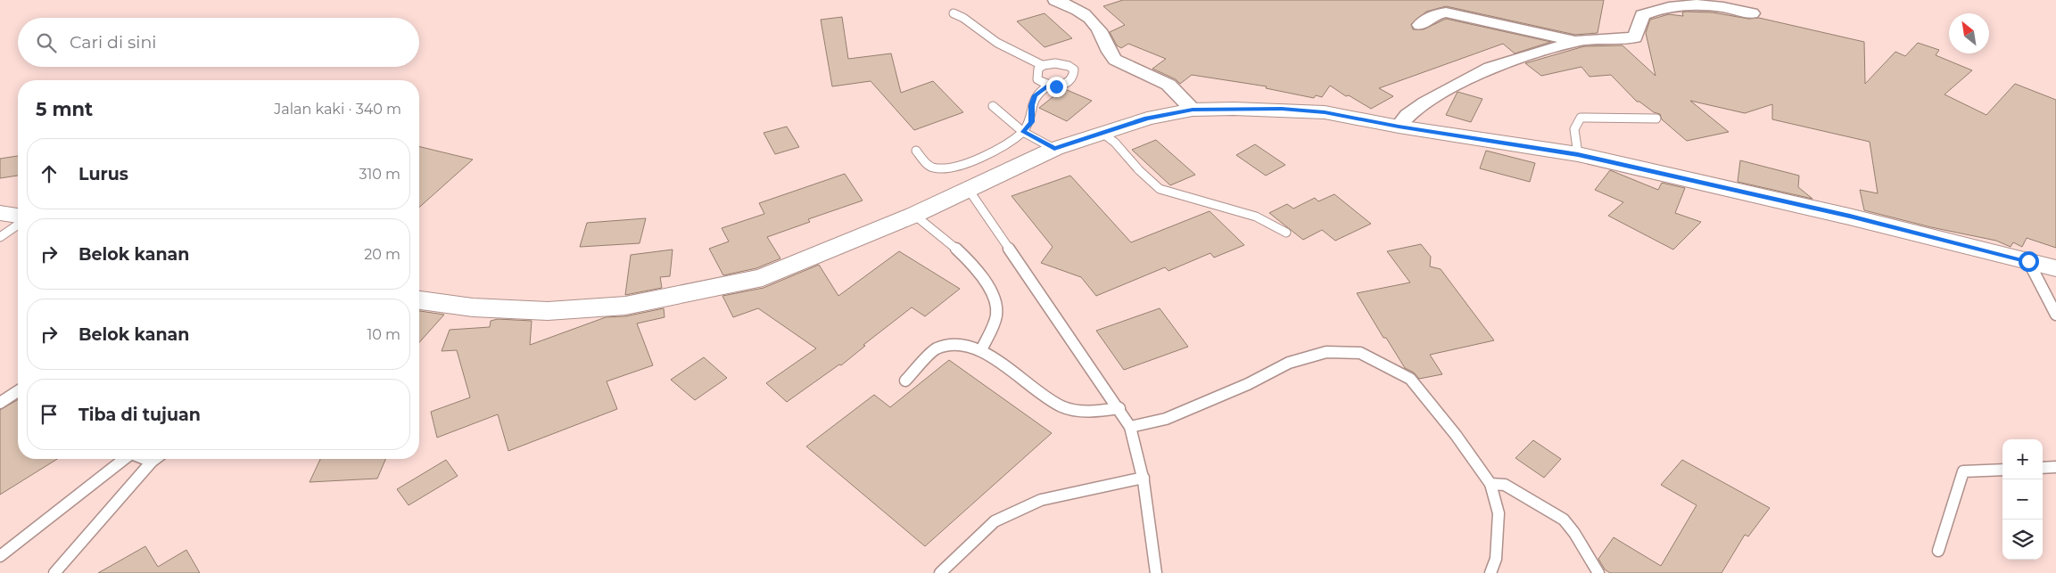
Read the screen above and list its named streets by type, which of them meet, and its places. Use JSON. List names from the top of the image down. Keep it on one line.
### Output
{"north":"top left","page":{"search":"Cari di sini","heading":["5 mnt","Jalan kaki · 340 m"],"list":[["Lurus","310 m"],["Belok kanan","20 m"],["Belok kanan","10 m"],"Tiba di tujuan"],"map_buttons":["+","−"]}}
